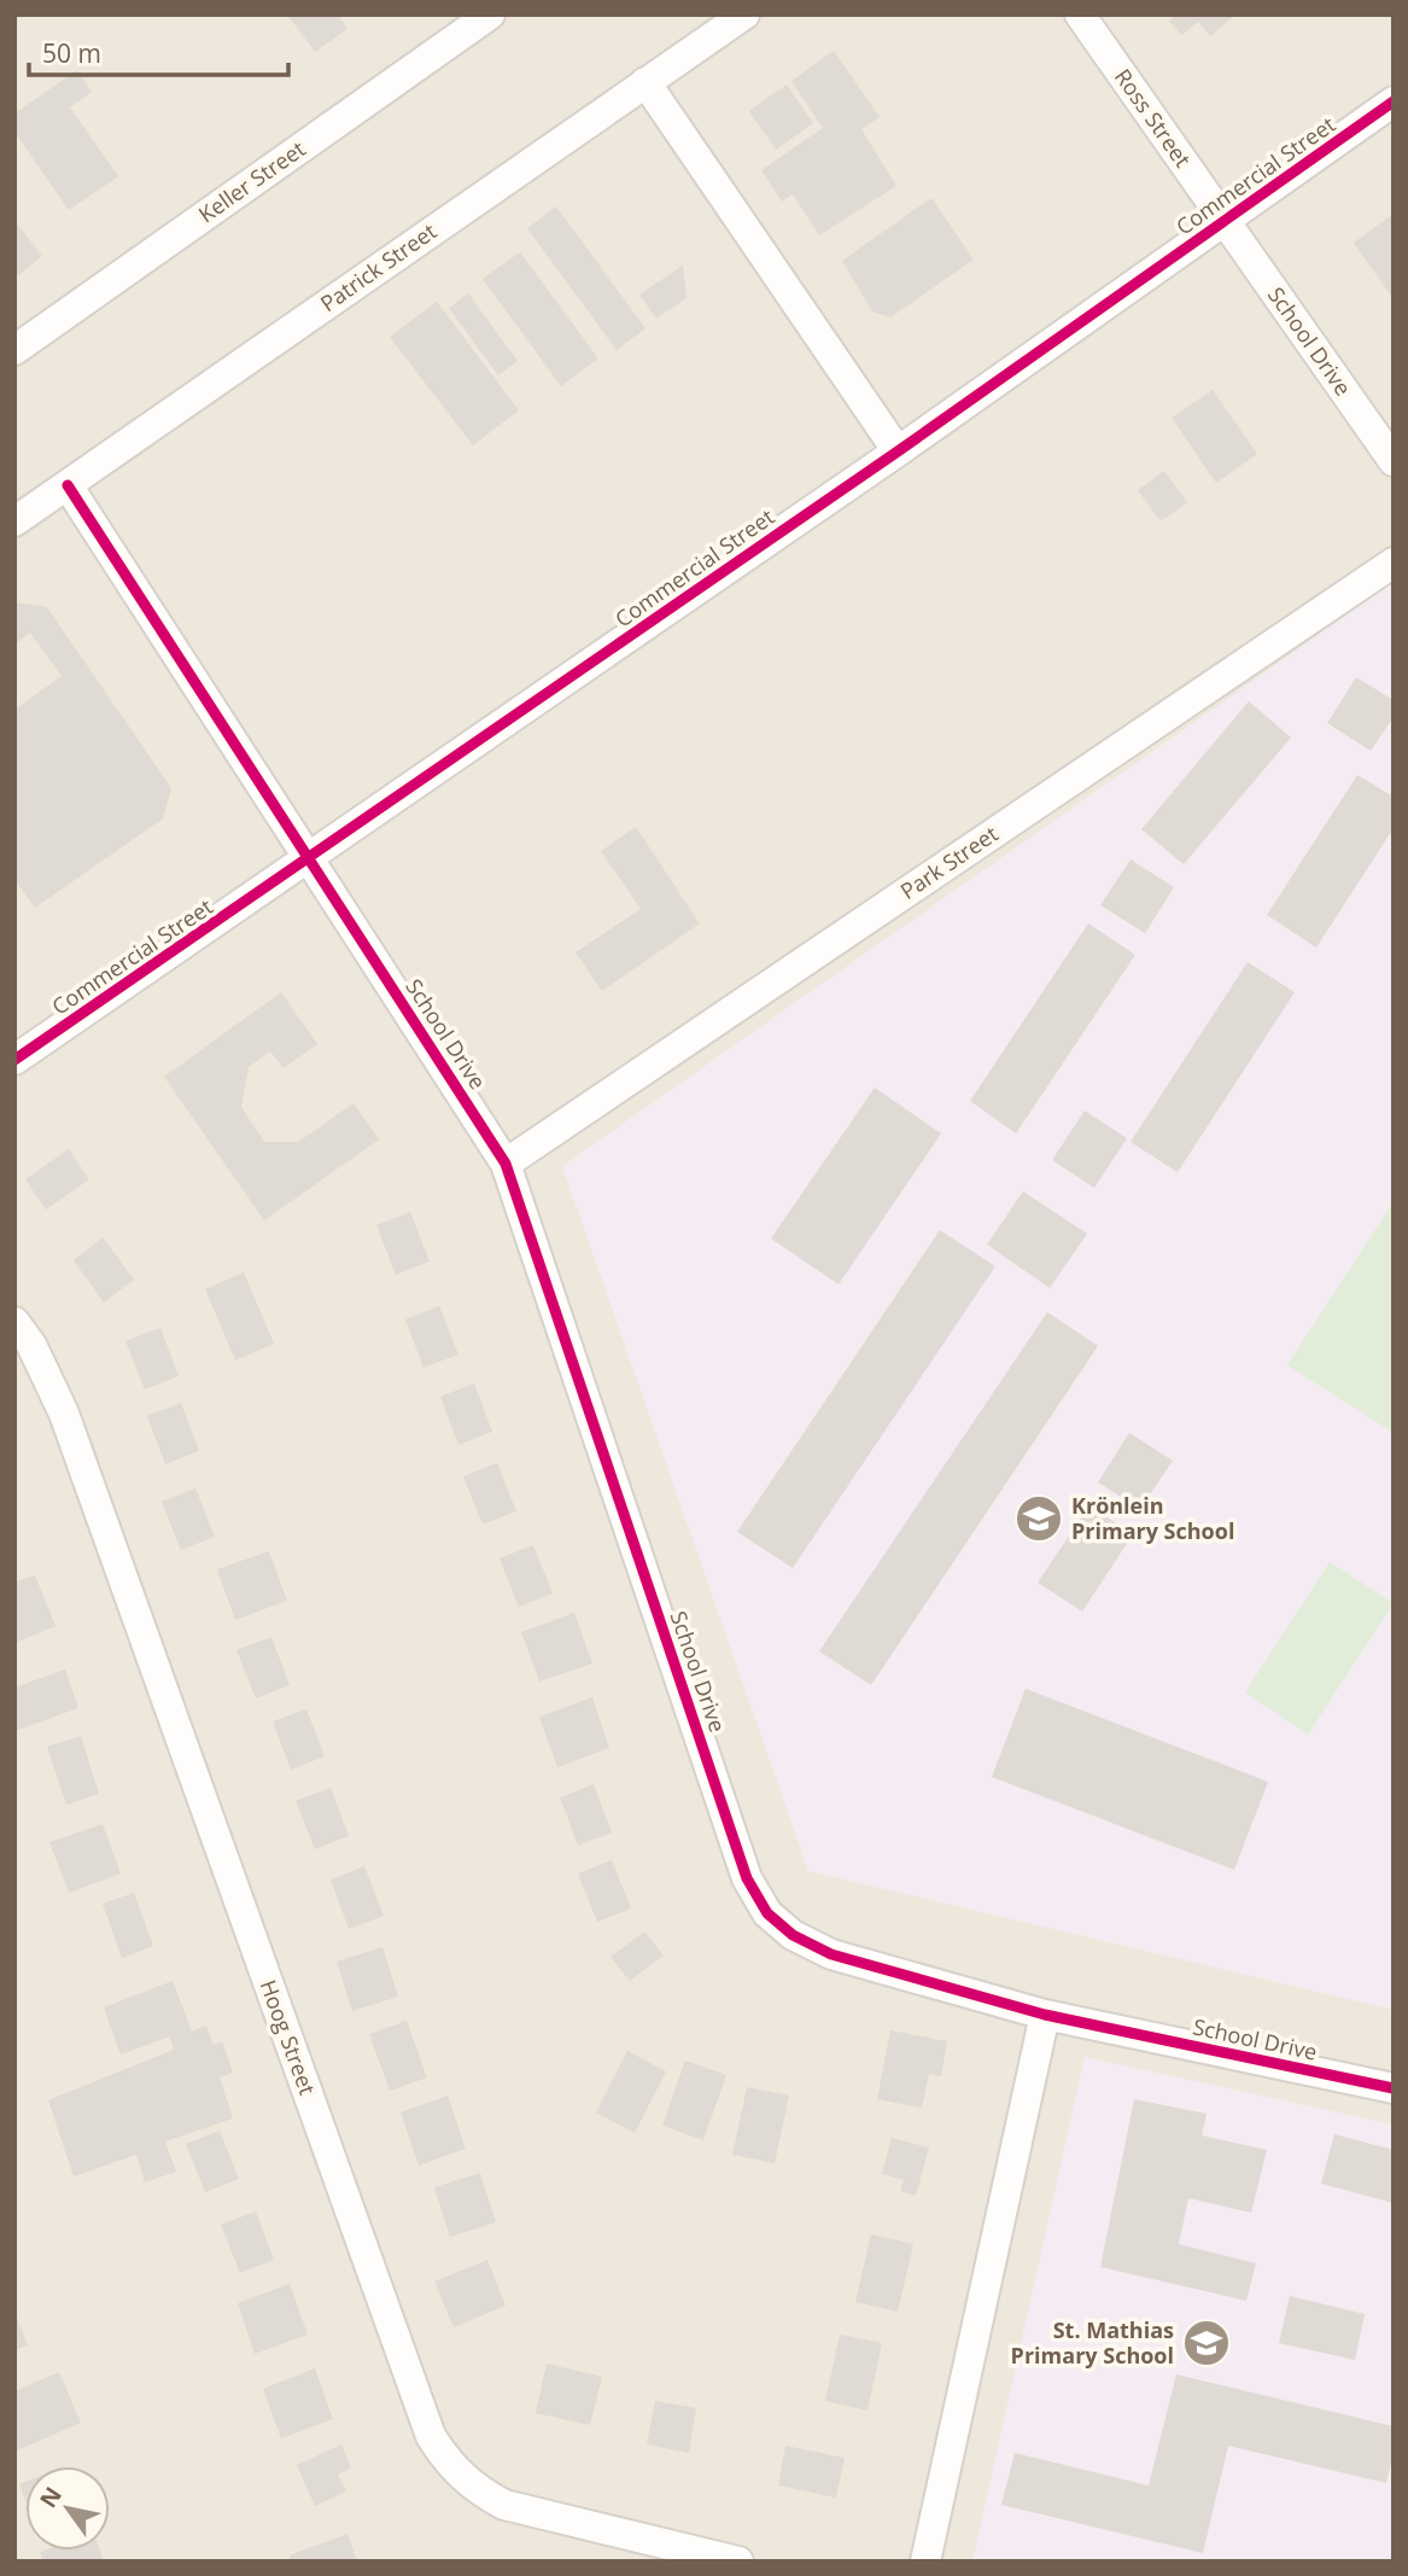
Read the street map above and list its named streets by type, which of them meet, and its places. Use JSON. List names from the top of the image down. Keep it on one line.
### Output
{"streets":{"street":["Ross Street","Commercial Street","Keller Street","Patrick Street","School Drive","Park Street","Hoog Street"]},"crossings":[["Ross Street","Commercial Street"],["Ross Street","School Drive"],["Commercial Street","School Drive"],["Patrick Street","School Drive"],["School Drive","Park Street"]],"places":{"school or university":["Krönlein Primary School","St. Mathias Primary School"]},"scale_bar":"50 m","north":"top left"}
